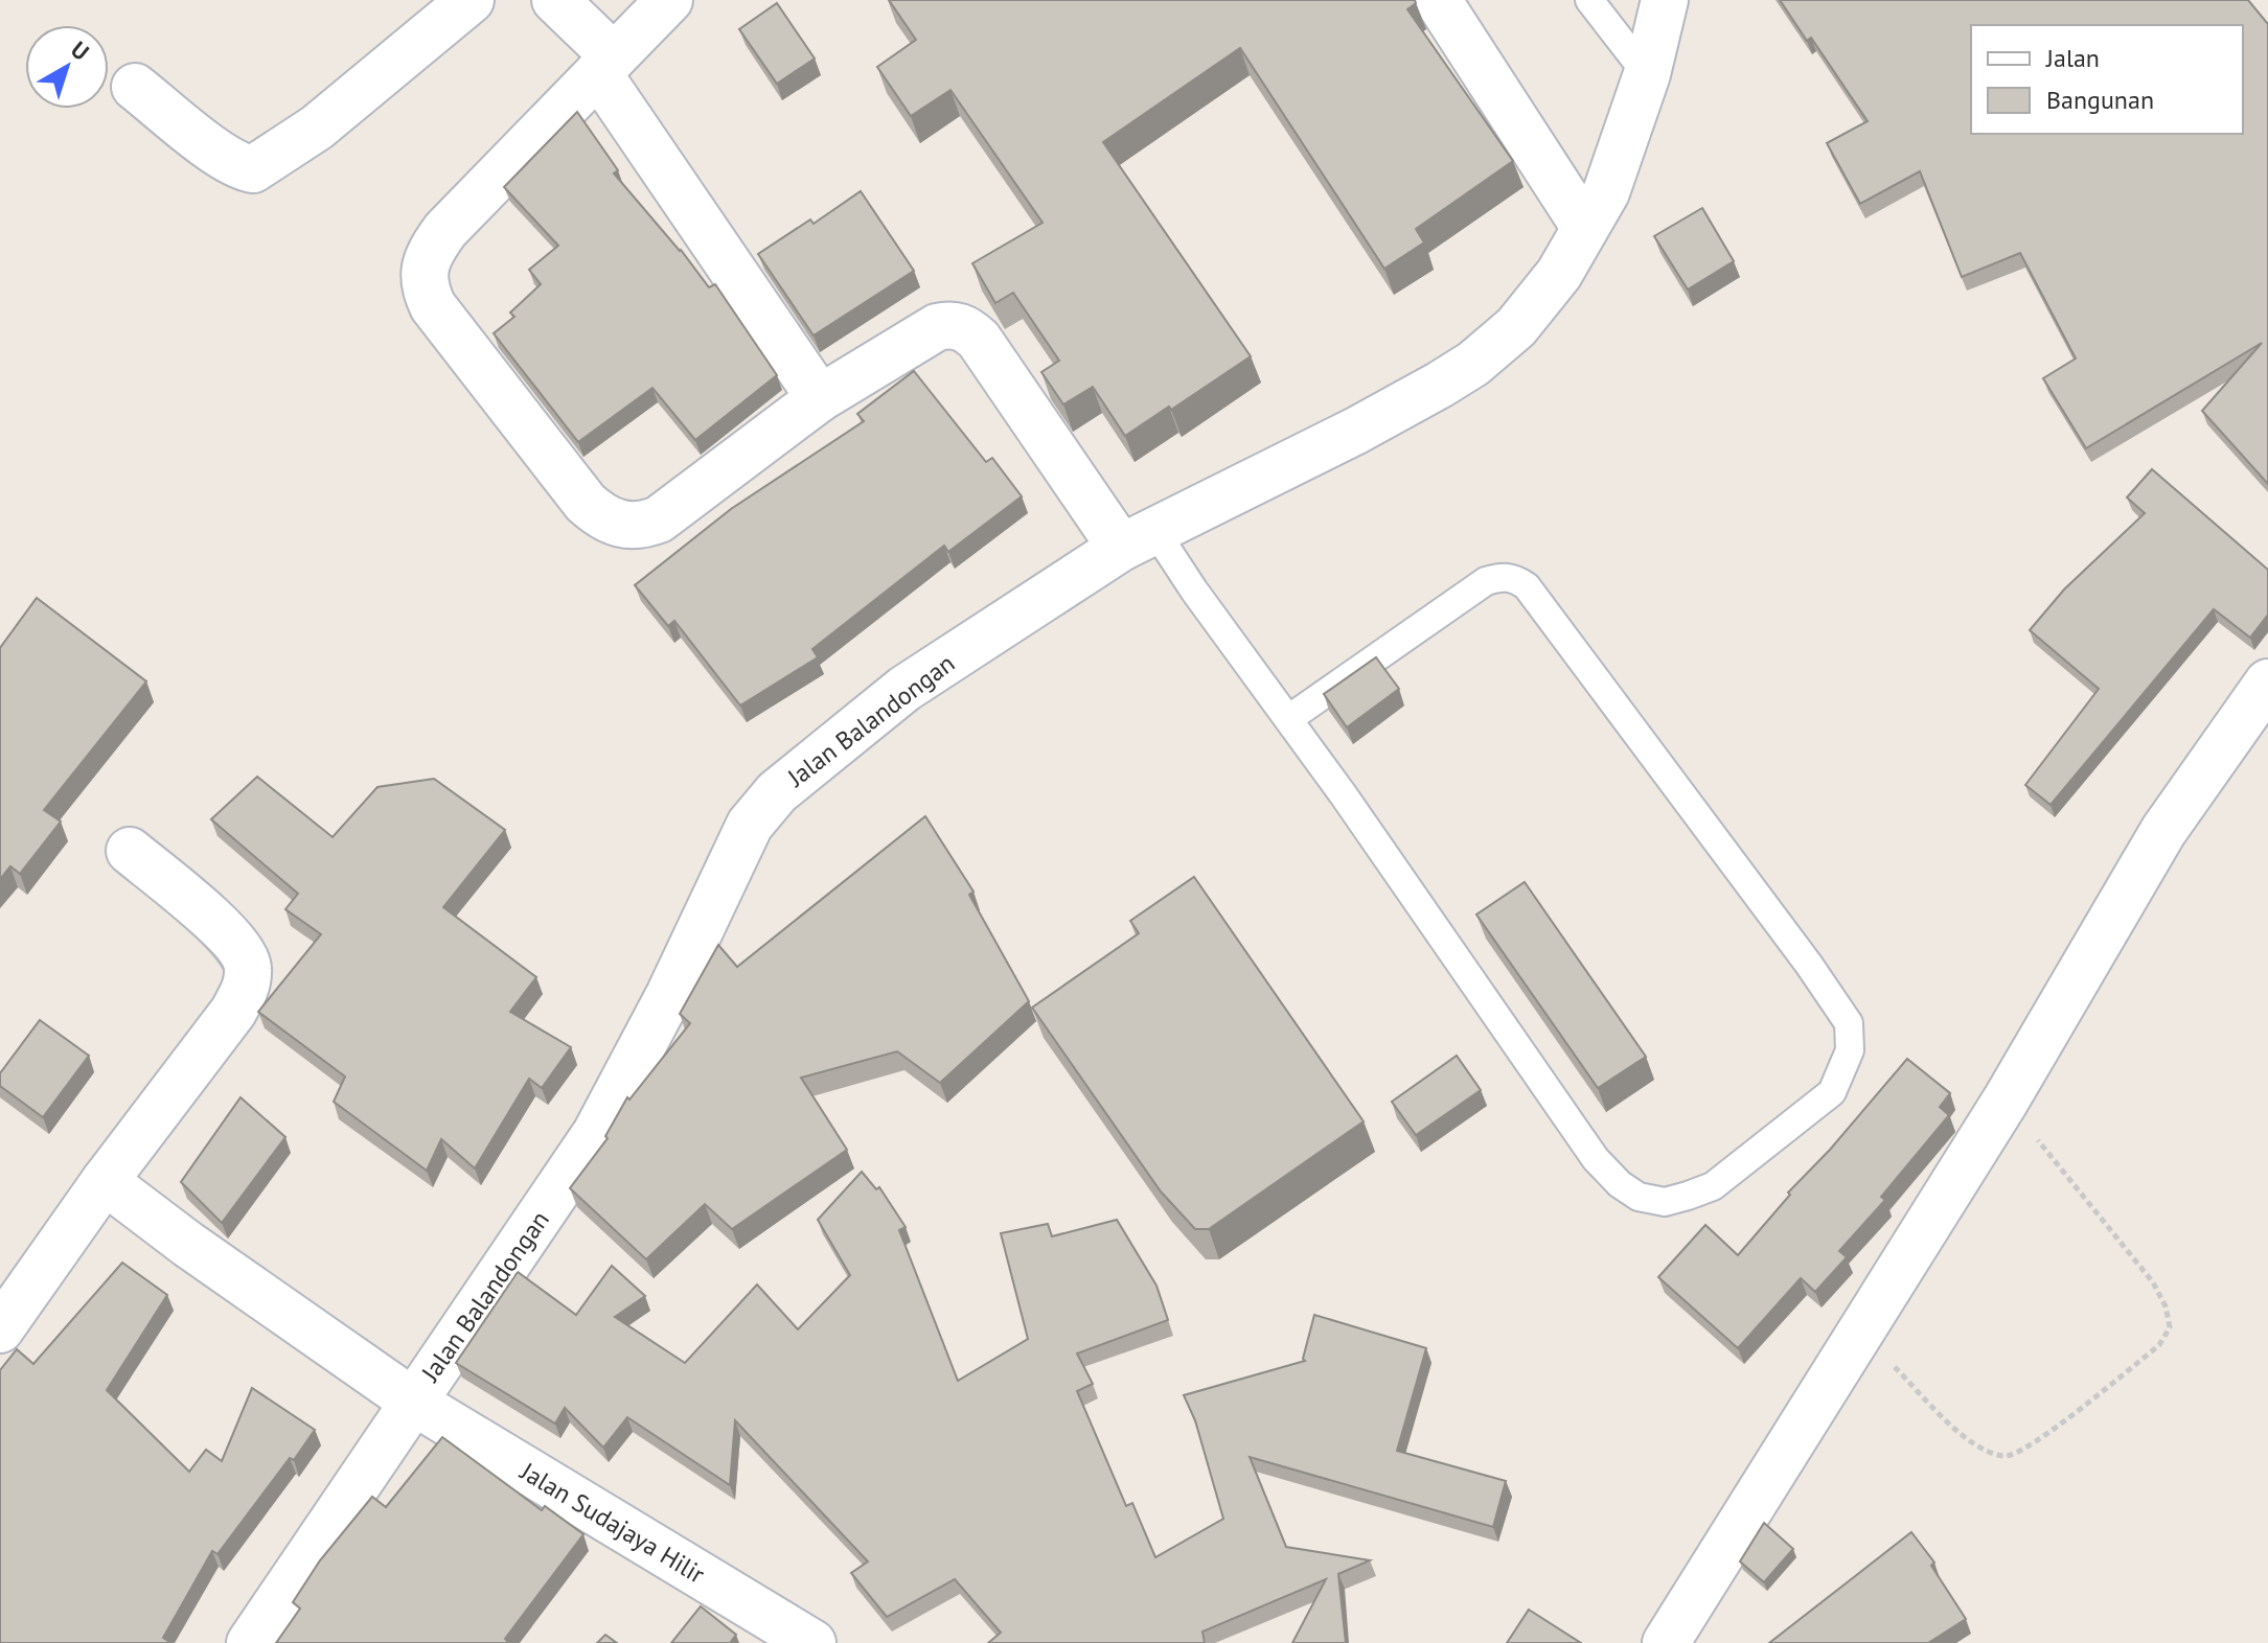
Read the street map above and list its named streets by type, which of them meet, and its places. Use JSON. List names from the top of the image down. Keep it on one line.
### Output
{"streets":{"street":["Jalan Balandongan","Jalan Sudajaya Hilir"]},"crossings":[["Jalan Balandongan","Jalan Sudajaya Hilir"]],"legend":["Jalan","Bangunan"],"north":"top right"}
